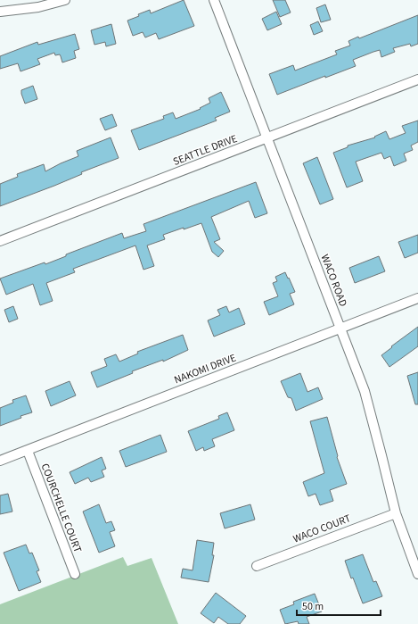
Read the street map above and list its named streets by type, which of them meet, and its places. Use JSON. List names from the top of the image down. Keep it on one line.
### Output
{"streets":{"street":["SEATTLE DRIVE","WACO ROAD","NAKOMI DRIVE","COURCHELLE COURT","WACO COURT"]},"crossings":[["SEATTLE DRIVE","WACO ROAD"],["WACO ROAD","NAKOMI DRIVE"],["WACO ROAD","WACO COURT"],["NAKOMI DRIVE","COURCHELLE COURT"]],"scale_bar":"50 m"}
